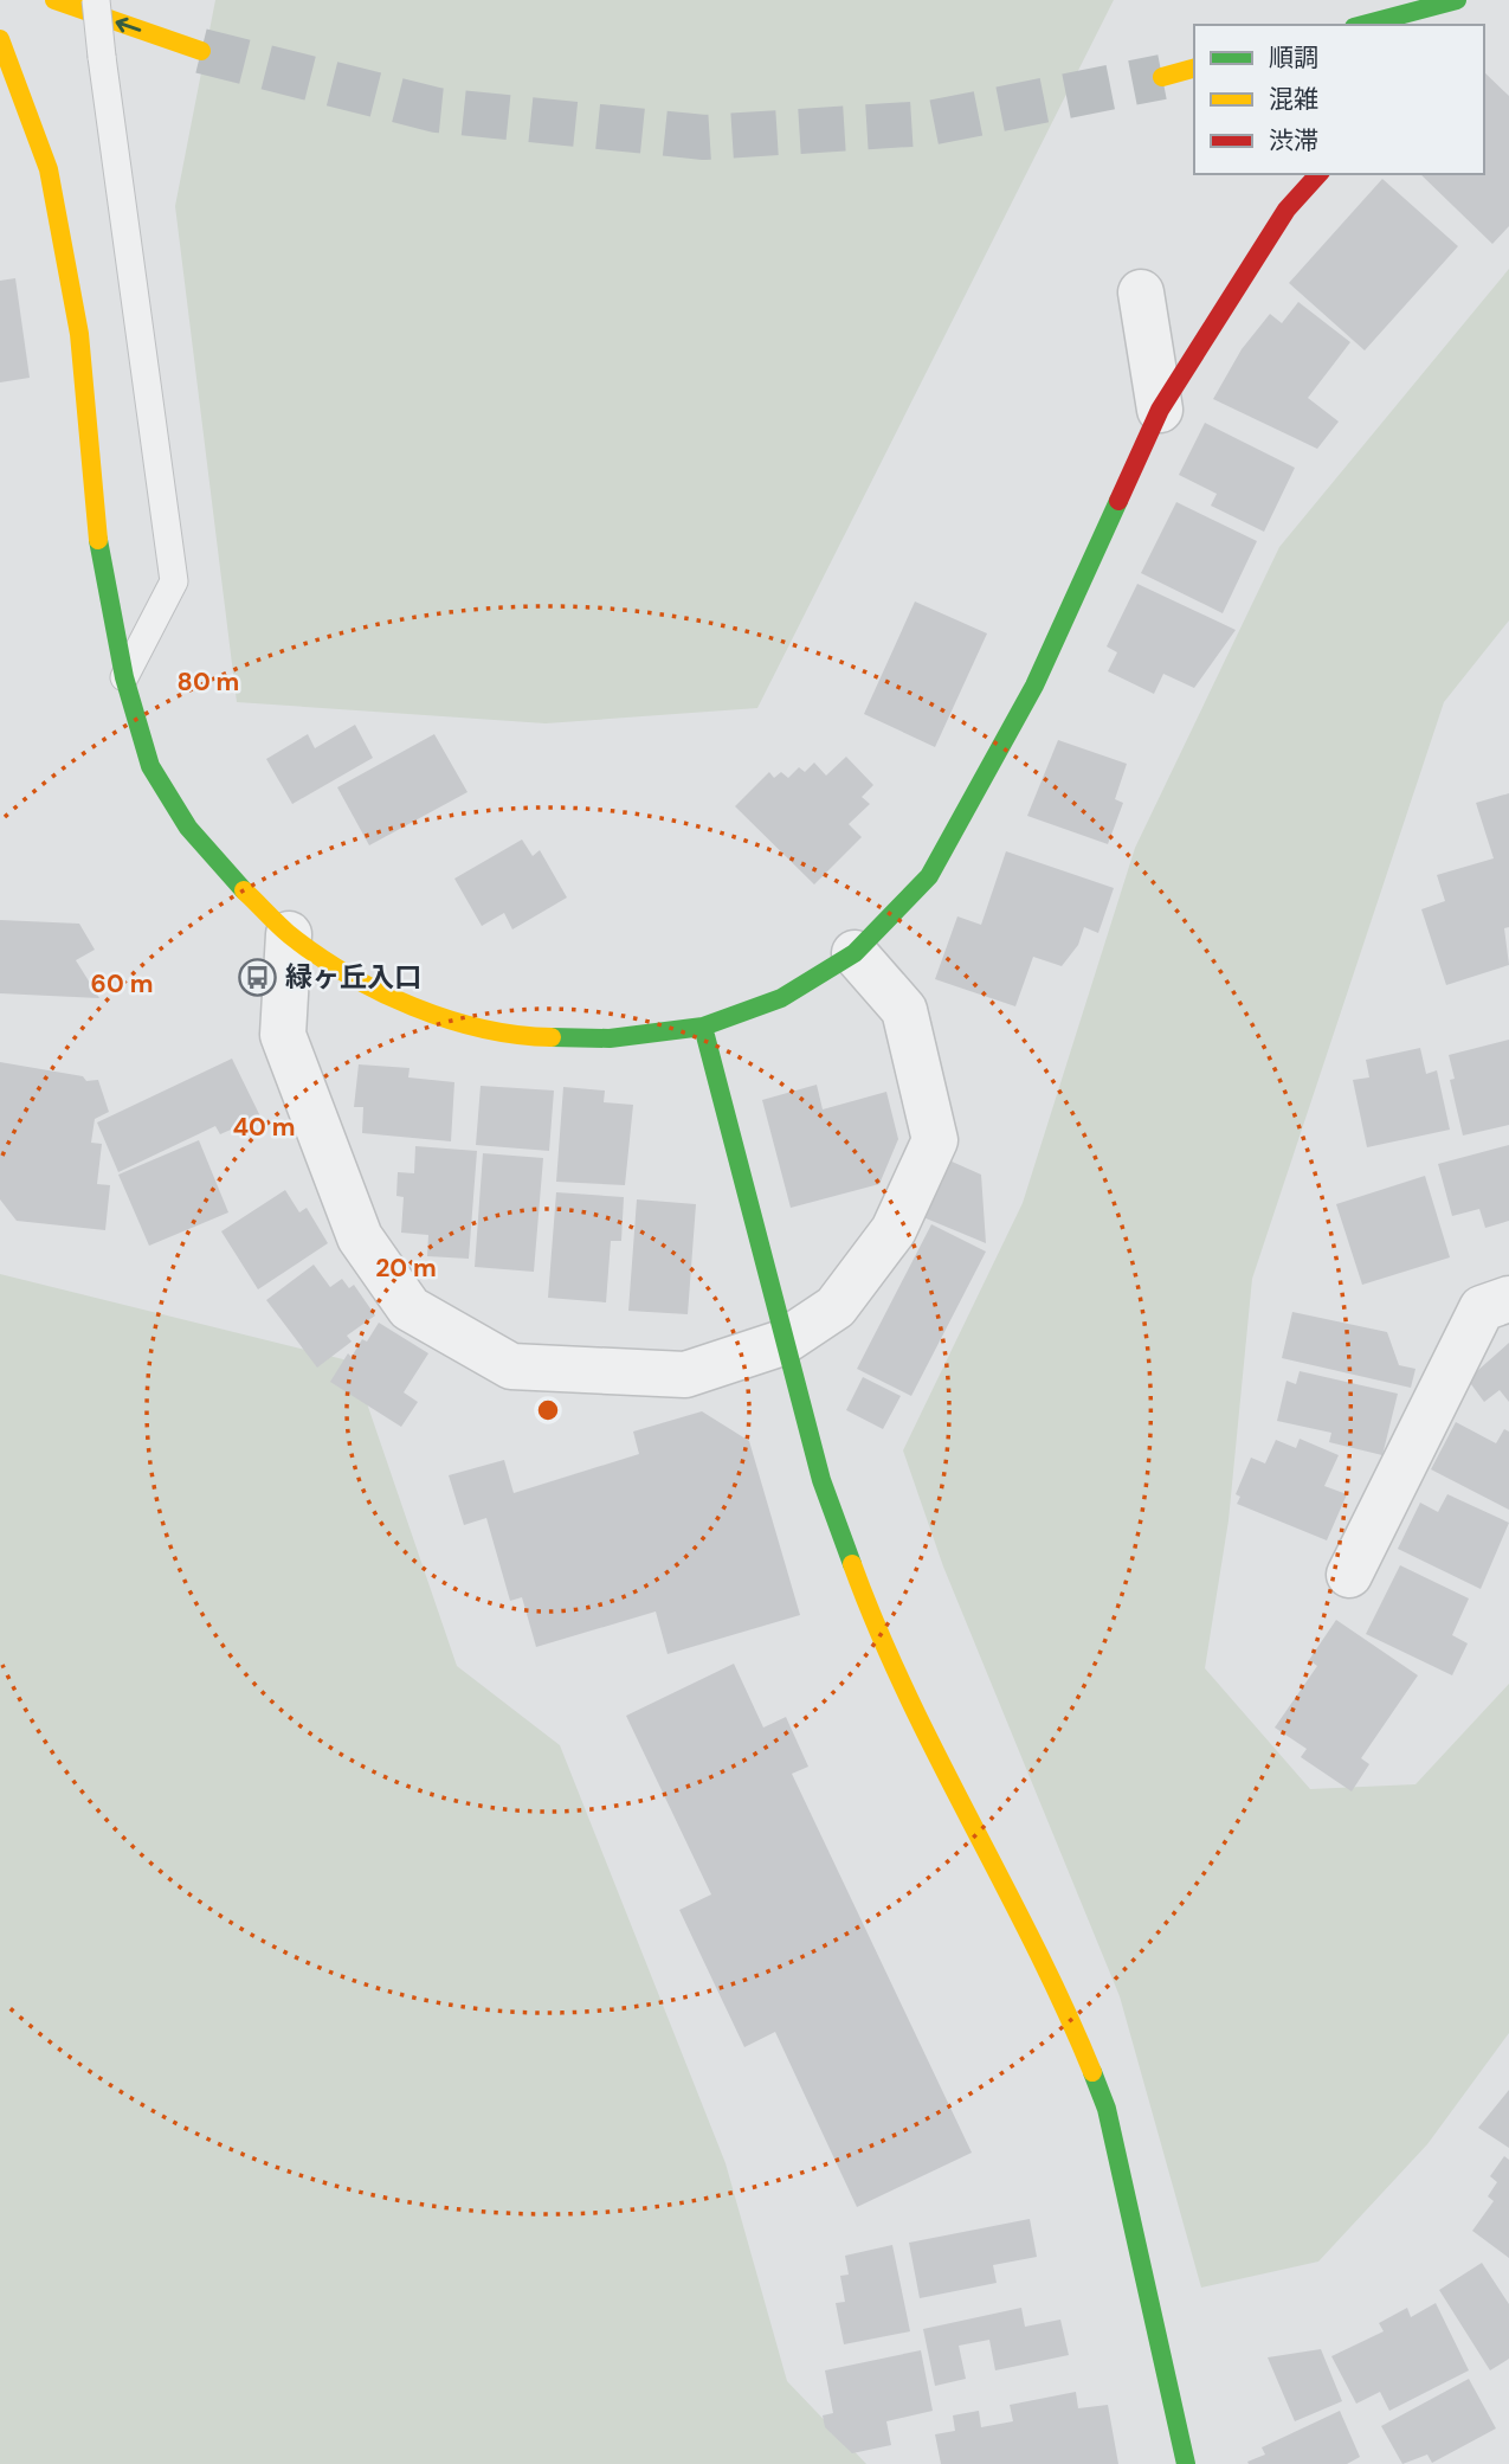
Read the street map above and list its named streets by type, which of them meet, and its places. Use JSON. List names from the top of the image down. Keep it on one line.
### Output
{"places":{"bus stop":["緑ヶ丘入口"]},"legend":["順調","混雑","渋滞"],"rings":["80 m","60 m","40 m","20 m"]}
